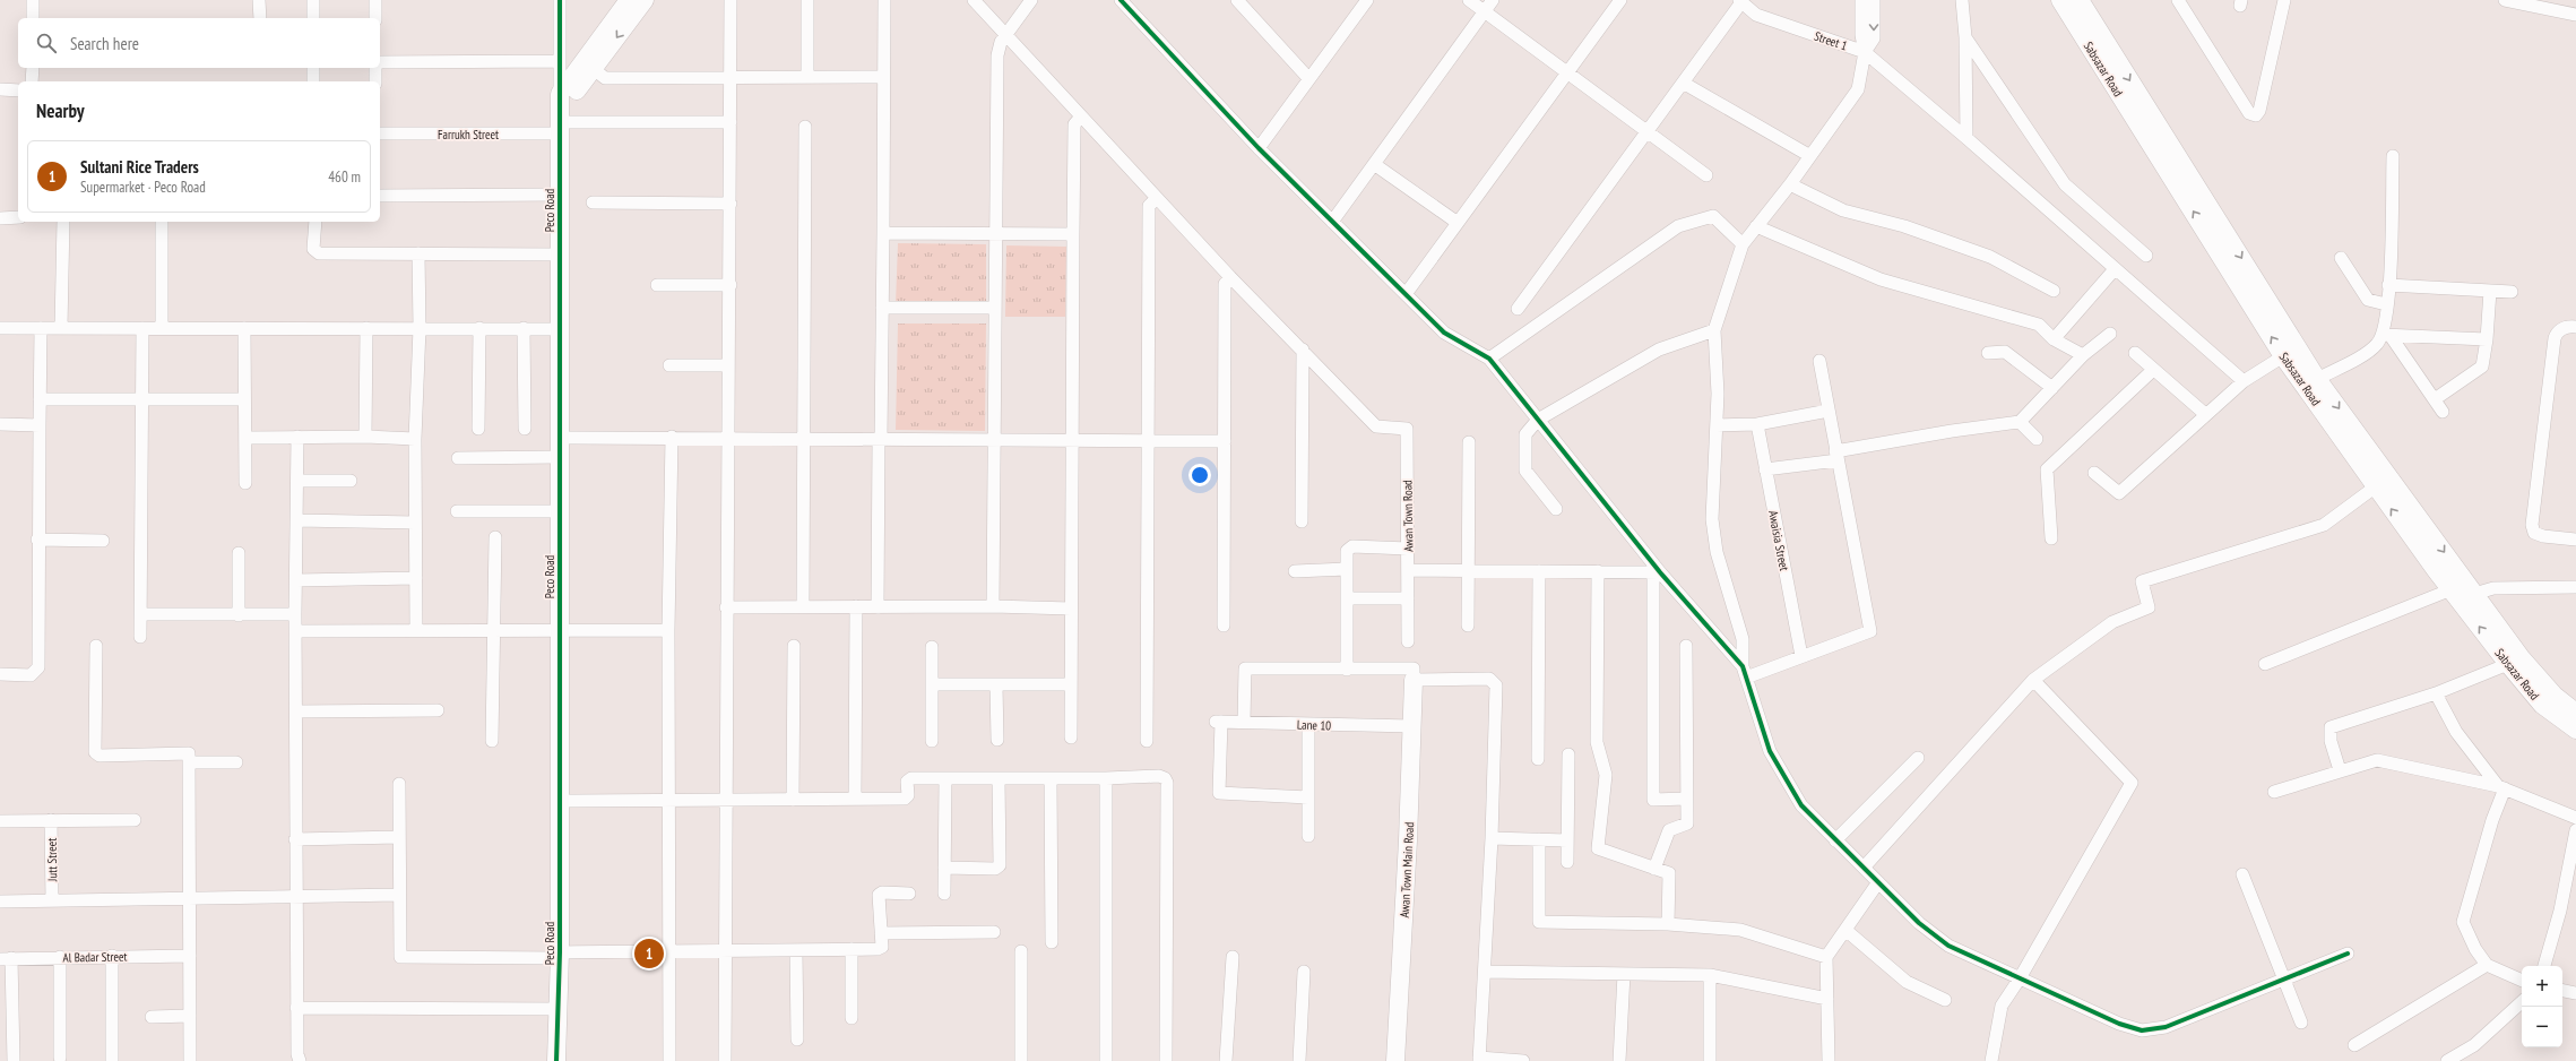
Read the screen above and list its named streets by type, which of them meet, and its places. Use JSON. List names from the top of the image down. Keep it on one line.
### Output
{"streets":{"street":["Street 1","Sabsazar Road","Farrukh Street","Peco Road","Awan Town Road","Awaisia Street","Lane 10","Jutt Street","Awan Town Main Road","Al Badar Street"]},"crossings":[["Farrukh Street","Peco Road"],["Lane 10","Awan Town Main Road"]],"page":{"search":"Search here","heading":"Nearby","list":[{"mark":"1","name":"Sultani Rice Traders","note":"Supermarket · Peco Road","value":"460 m"}],"pins":"1","map_buttons":["+","−"]}}
